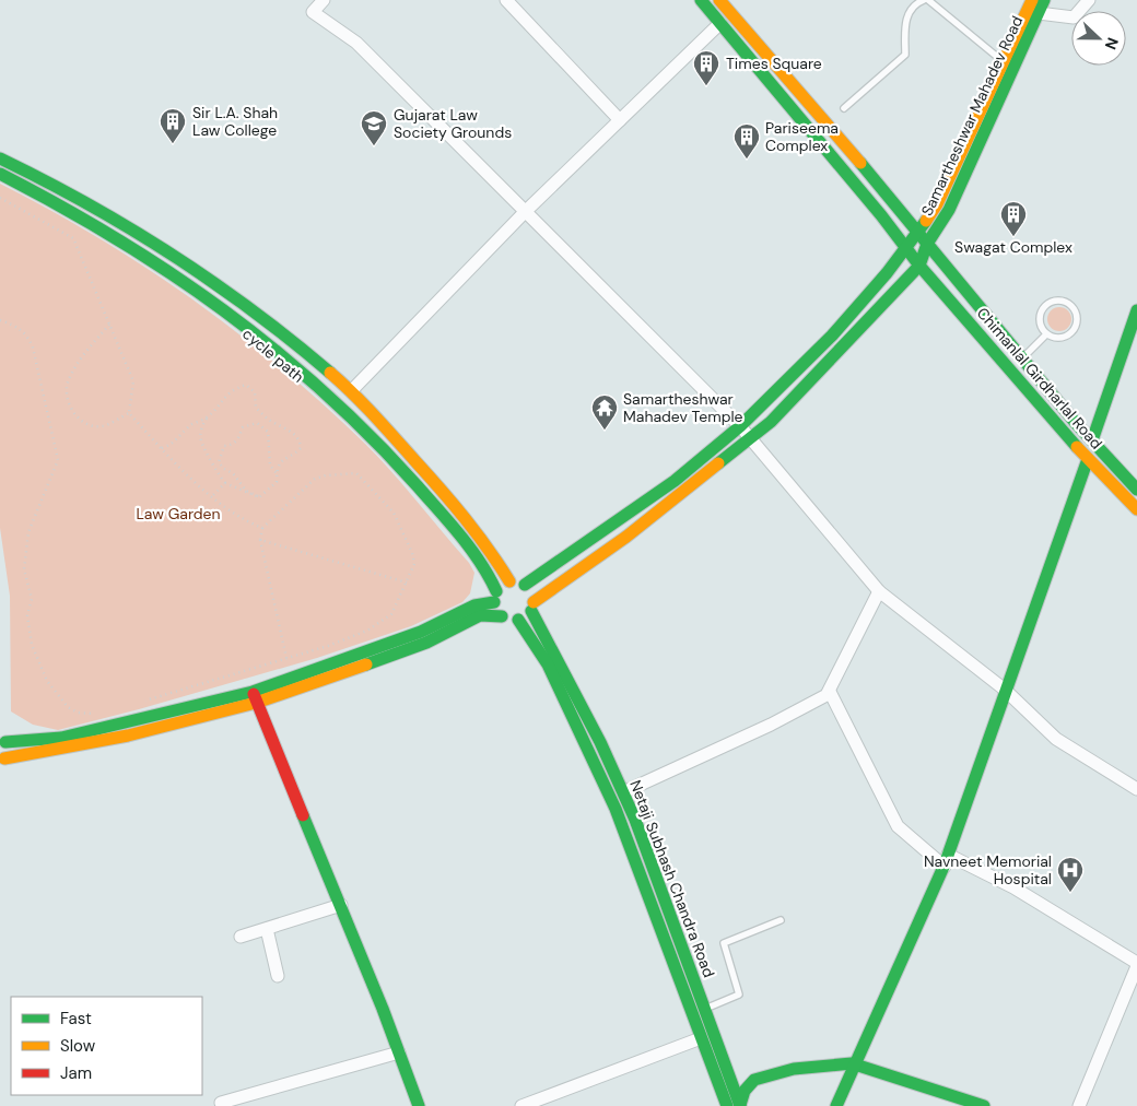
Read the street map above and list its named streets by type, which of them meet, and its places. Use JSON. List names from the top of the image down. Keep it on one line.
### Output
{"streets":{"main road":["Samartheshwar Mahadev Road","Chimanlal Girdharlal Road","Netaji Subhash Chandra Road"]},"crossings":[["Samartheshwar Mahadev Road","Chimanlal Girdharlal Road"],["Samartheshwar Mahadev Road","Netaji Subhash Chandra Road"]],"parks":["Law Garden"],"places":{"building":["Times Square","Sir L.A. Shah Law College","Pariseema Complex","Swagat Complex"],"school or university":["Gujarat Law Society Grounds"],"temple":["Samartheshwar Mahadev Temple"],"hospital":["Navneet Memorial Hospital"]},"legend":["Fast","Slow","Jam"],"north":"right"}
